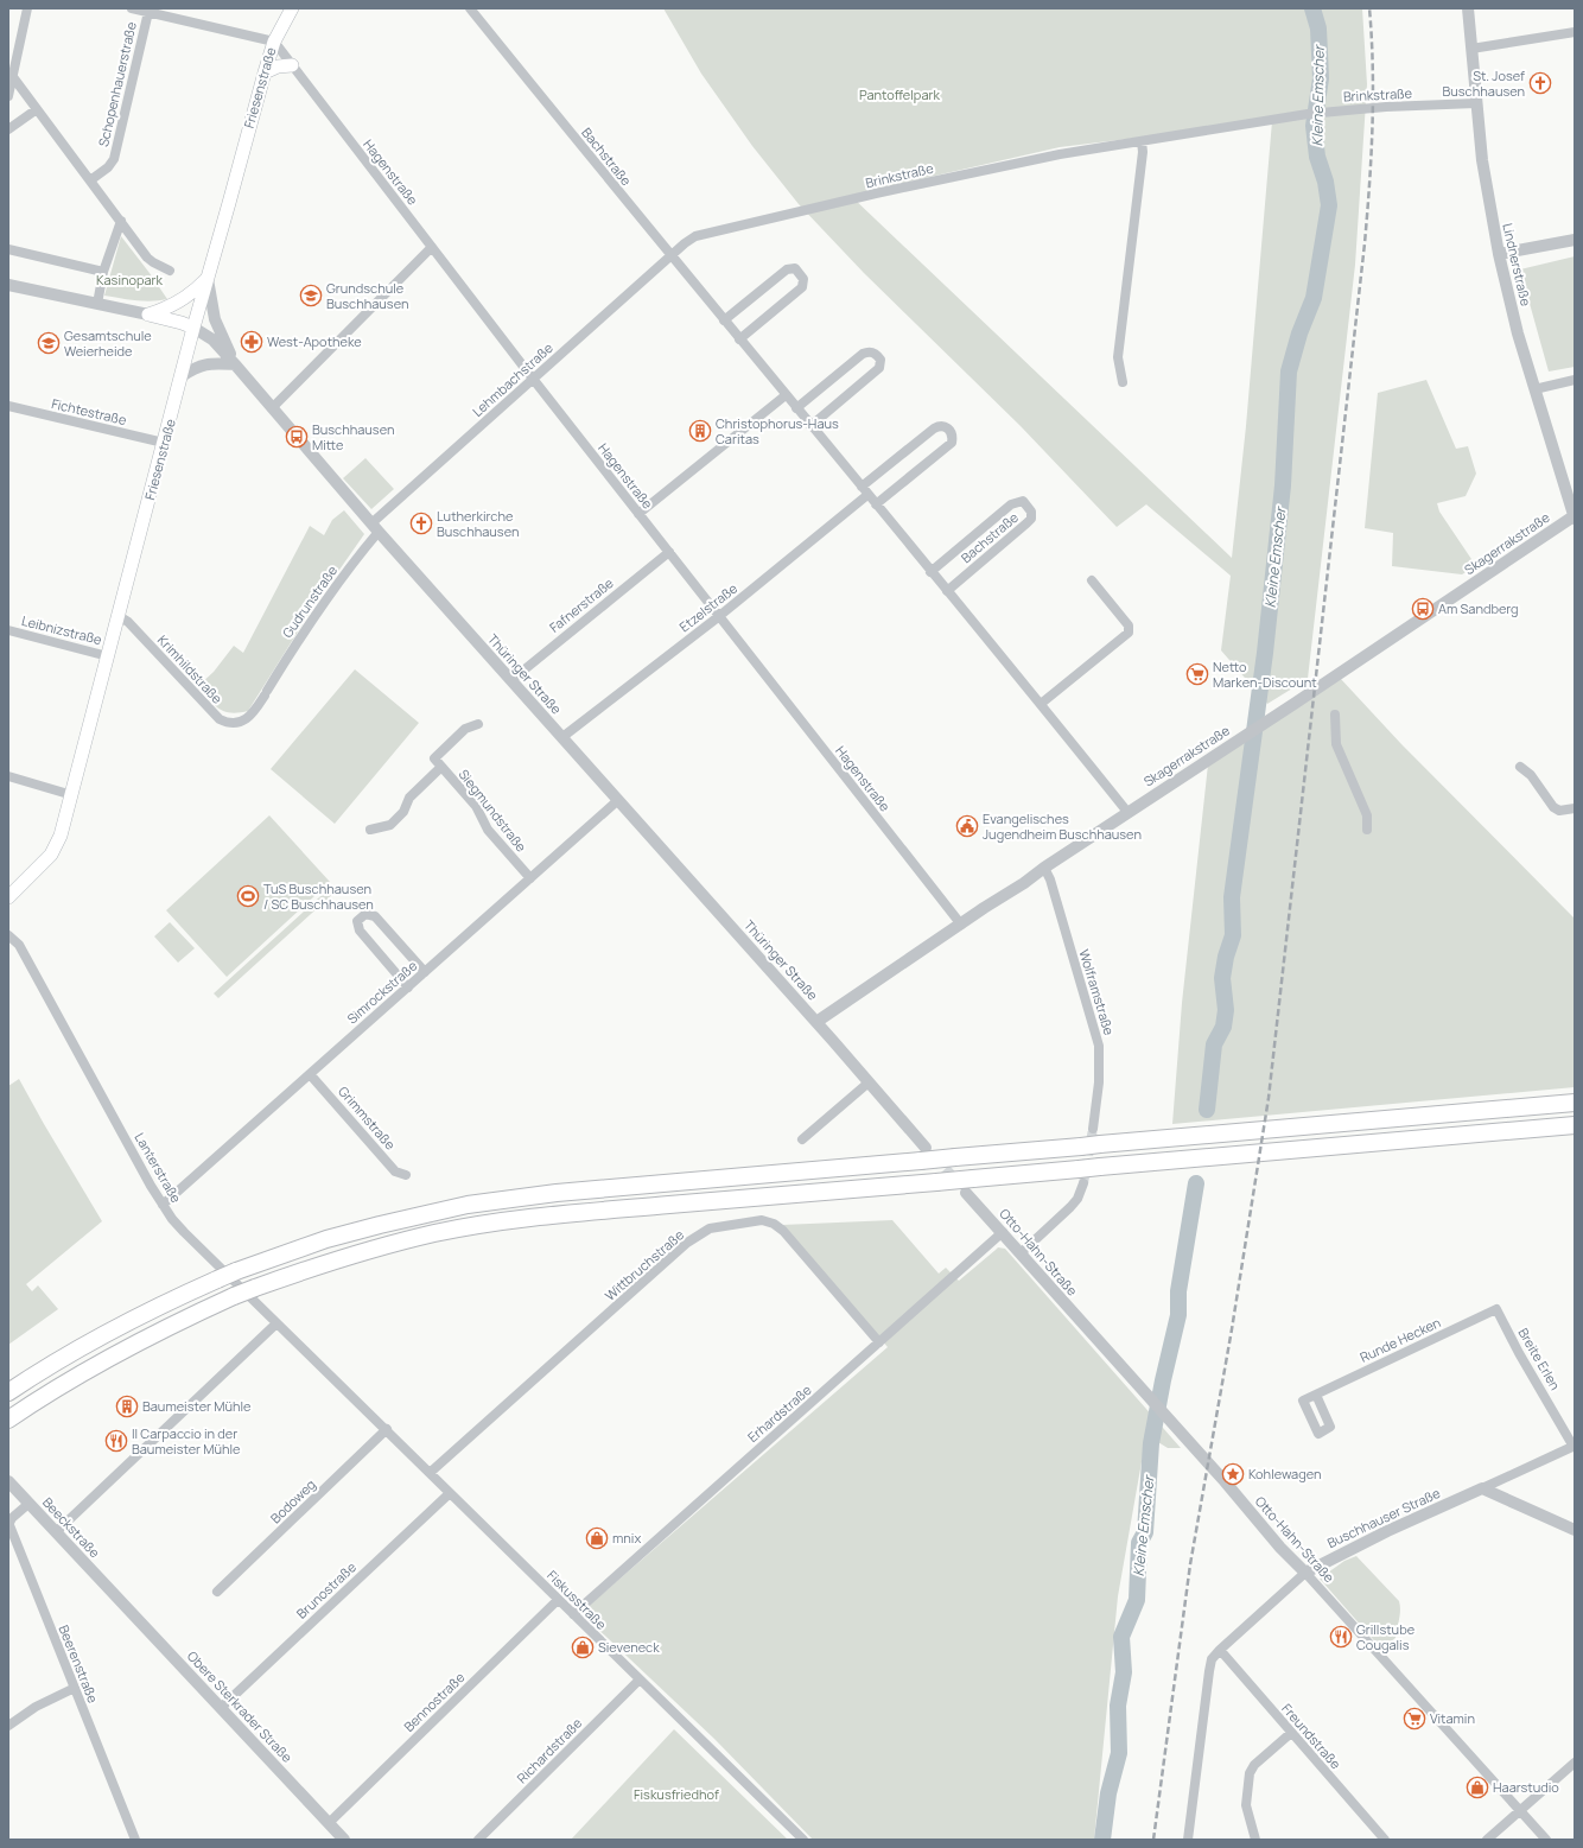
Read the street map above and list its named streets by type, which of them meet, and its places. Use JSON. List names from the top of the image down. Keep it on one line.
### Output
{"streets":{"main road":["Friesenstraße"],"street":["Schopenhauerstraße","Brinkstraße","Bachstraße","Hagenstraße","Lindnerstraße","Lehmbachstraße","Fichtestraße","Skagerrakstraße","Gudrunstraße","Fafnerstraße","Etzelstraße","Leibnizstraße","Krimhildstraße","Thüringer Straße","Siegmundstraße","Simrockstraße","Wolframstraße","Grimmstraße","Lanterstraße","Otto-Hahn-Straße","Wittbruchstraße","Runde Hecken","Breite Erlen","Erhardstraße","Bodoweg","Buschhauser Straße","Beeckstraße","Brunostraße","Fiskusstraße","Beerenstraße","Bennostraße","Obere Sterkrader Straße","Freundstraße","Richardstraße"]},"crossings":[["Friesenstraße","Hagenstraße"],["Friesenstraße","Fichtestraße"],["Friesenstraße","Leibnizstraße"],["Friesenstraße","Krimhildstraße"],["Friesenstraße","Thüringer Straße"],["Brinkstraße","Bachstraße"],["Brinkstraße","Lindnerstraße"],["Brinkstraße","Lehmbachstraße"],["Bachstraße","Lehmbachstraße"],["Bachstraße","Skagerrakstraße"],["Bachstraße","Etzelstraße"],["Hagenstraße","Lehmbachstraße"],["Hagenstraße","Skagerrakstraße"],["Hagenstraße","Fafnerstraße"],["Hagenstraße","Etzelstraße"],["Lindnerstraße","Skagerrakstraße"],["Lehmbachstraße","Gudrunstraße"],["Lehmbachstraße","Thüringer Straße"],["Skagerrakstraße","Thüringer Straße"],["Skagerrakstraße","Wolframstraße"],["Gudrunstraße","Krimhildstraße"],["Gudrunstraße","Thüringer Straße"],["Fafnerstraße","Thüringer Straße"],["Etzelstraße","Thüringer Straße"],["Thüringer Straße","Simrockstraße"],["Siegmundstraße","Simrockstraße"],["Simrockstraße","Grimmstraße"],["Simrockstraße","Lanterstraße"],["Lanterstraße","Fiskusstraße"],["Otto-Hahn-Straße","Erhardstraße"],["Otto-Hahn-Straße","Buschhauser Straße"],["Wittbruchstraße","Erhardstraße"],["Wittbruchstraße","Fiskusstraße"],["Runde Hecken","Breite Erlen"],["Breite Erlen","Buschhauser Straße"],["Erhardstraße","Fiskusstraße"],["Bodoweg","Fiskusstraße"],["Buschhauser Straße","Freundstraße"],["Beeckstraße","Beerenstraße"],["Beeckstraße","Obere Sterkrader Straße"],["Brunostraße","Fiskusstraße"],["Brunostraße","Obere Sterkrader Straße"],["Fiskusstraße","Bennostraße"],["Fiskusstraße","Richardstraße"],["Bennostraße","Obere Sterkrader Straße"]],"water":["Kleine Emscher"],"parks":["Pantoffelpark","Kasinopark","Fiskusfriedhof"],"places":{"church":["St. Josef Buschhausen","Lutherkirche Buschhausen"],"school or university":["Grundschule Buschhausen","Gesamtschule Weierheide"],"pharmacy":["West-Apotheke"],"building":["Christophorus-Haus Caritas","Baumeister Mühle"],"bus stop":["Buschhausen Mitte","Am Sandberg"],"supermarket":["Netto Marken-Discount","Vitamin"],"public building":["Evangelisches Jugendheim Buschhausen"],"sports":["TuS Buschhausen / SC Buschhausen"],"restaurant":["Il Carpaccio in der Baumeister Mühle","Grillstube Cougalis"],"place":["Kohlewagen"],"shop":["mnix","Sieveneck","Haarstudio"]}}
